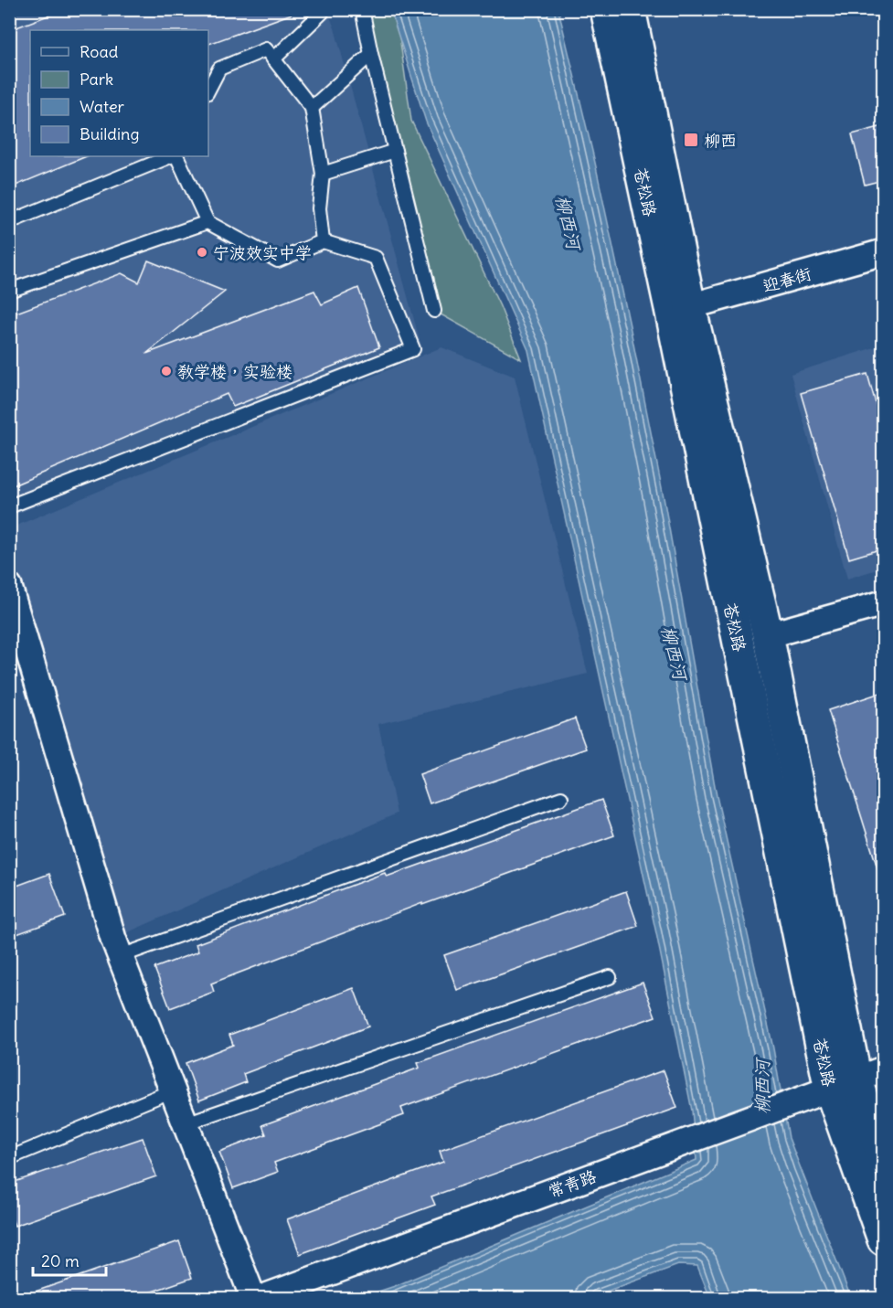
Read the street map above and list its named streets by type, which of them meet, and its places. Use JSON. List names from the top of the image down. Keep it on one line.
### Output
{"streets":{"main road":["苍松路"],"street":["迎春街","常青路"]},"crossings":[["苍松路","迎春街"],["苍松路","常青路"]],"water":["柳西河"],"places":{"transit":["柳西"],"other":["宁波效实中学","教学楼，实验楼"]},"legend":["Road","Park","Water","Building"],"scale_bar":"20 m"}
